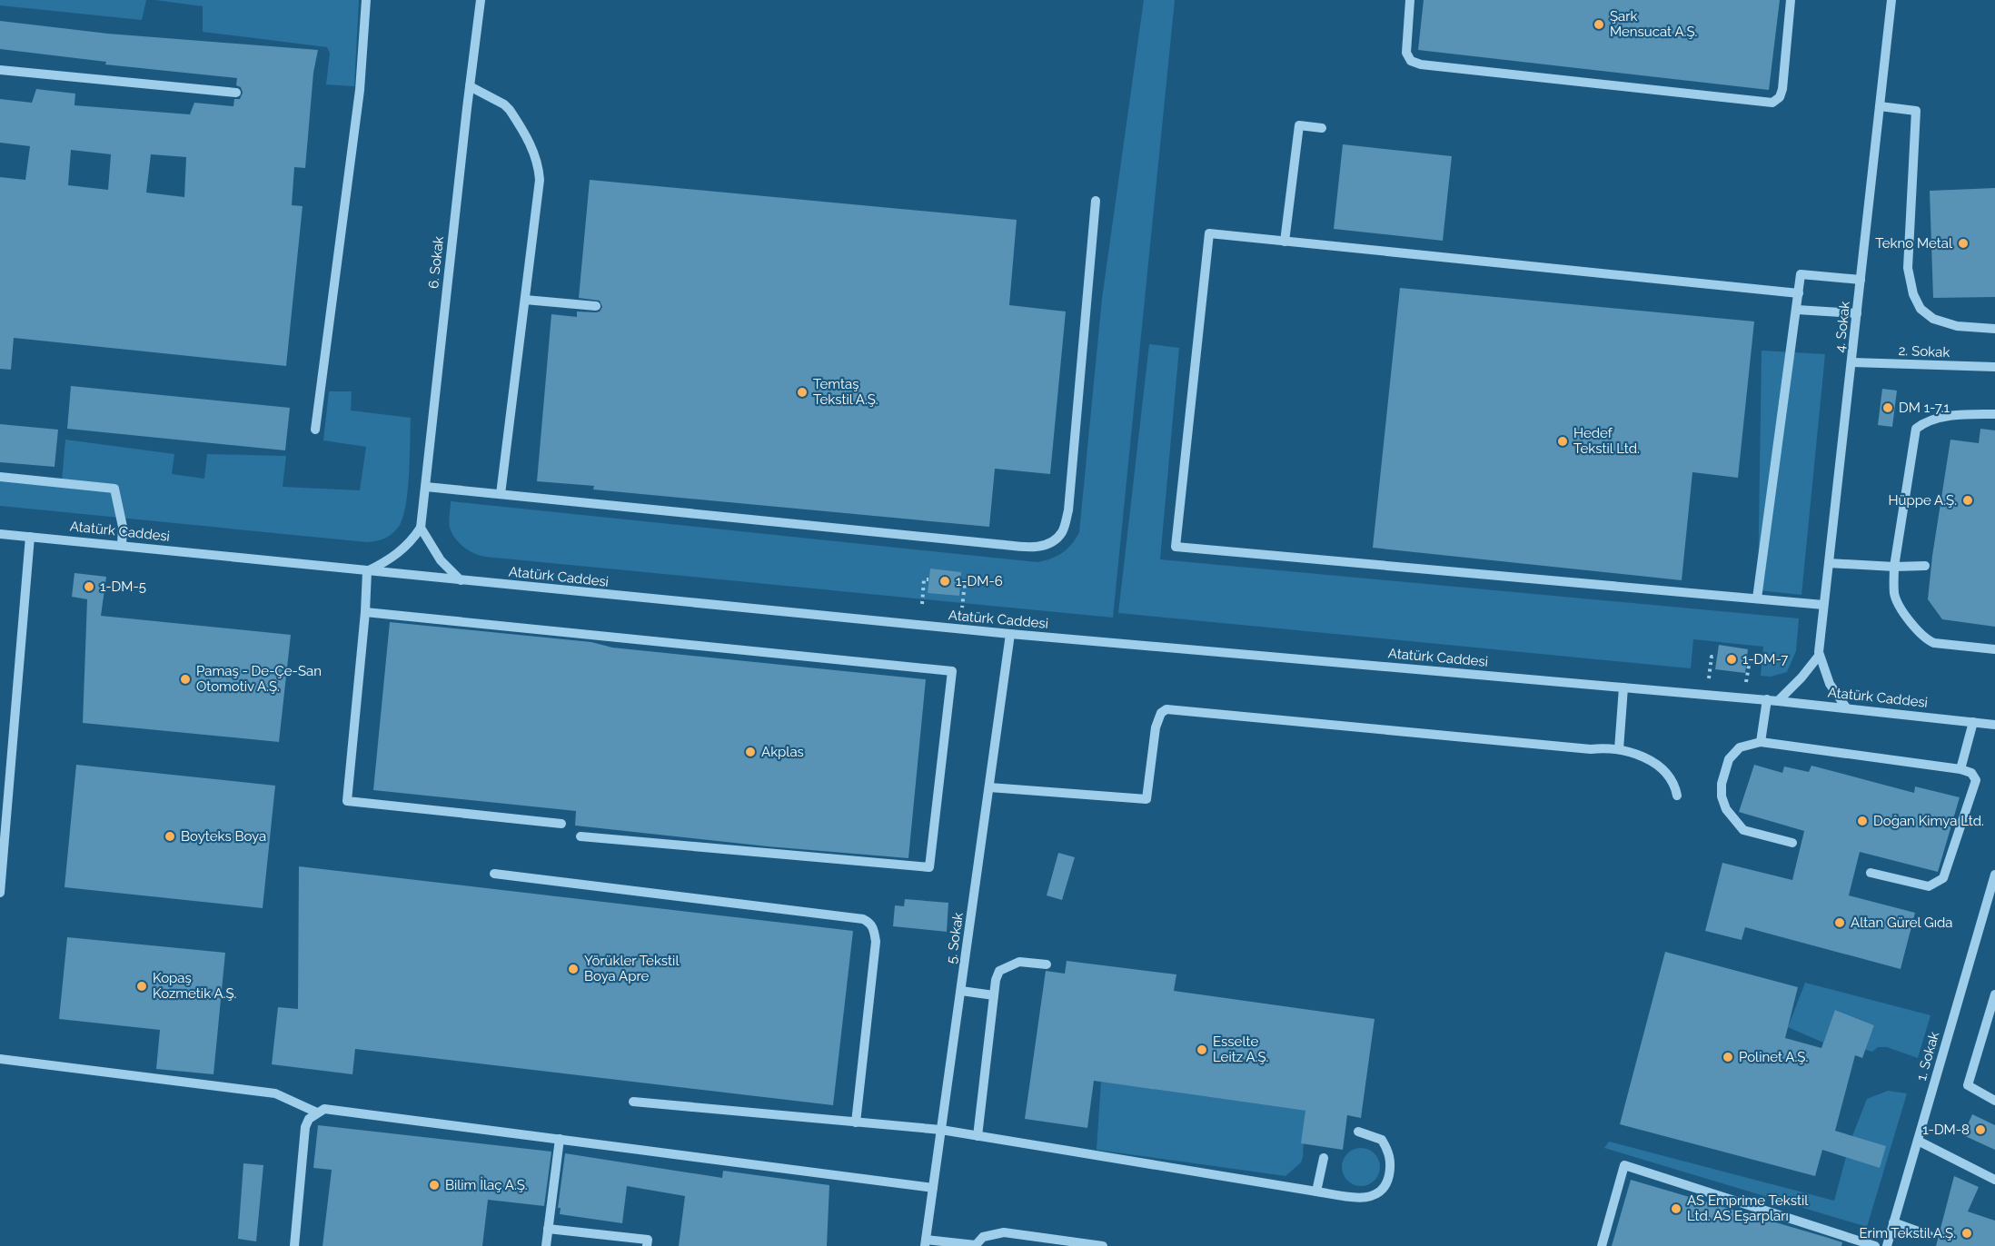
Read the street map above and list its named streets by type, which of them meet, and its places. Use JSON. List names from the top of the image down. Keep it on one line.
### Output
{"streets":{"street":["6. Sokak","4. Sokak","2. Sokak","Atatürk Caddesi","5. Sokak","1. Sokak"]},"crossings":[["4. Sokak","2. Sokak"],["Atatürk Caddesi","5. Sokak"]],"places":["Şark Mensucat A.Ş.","Tekno Metal","Temtaş Tekstil A.Ş.","DM 1-7.1","Hedef Tekstil Ltd.","Hüppe A.Ş.","1-DM-6","1-DM-5","1-DM-7","Pamaş - De-Çe-San Otomotiv A.Ş.","Akplas","Doğan Kimya Ltd.","Boyteks Boya","Altan Gürel Gıda","Yörükler Tekstil Boya Apre","Kopaş Kozmetik A.Ş.","Esselte Leitz A.Ş.","Polinet A.Ş.","1-DM-8","Bilim İlaç A.Ş.","AS Emprime Tekstil Ltd. AS Eşarpları","Erim Tekstil A.Ş."]}
